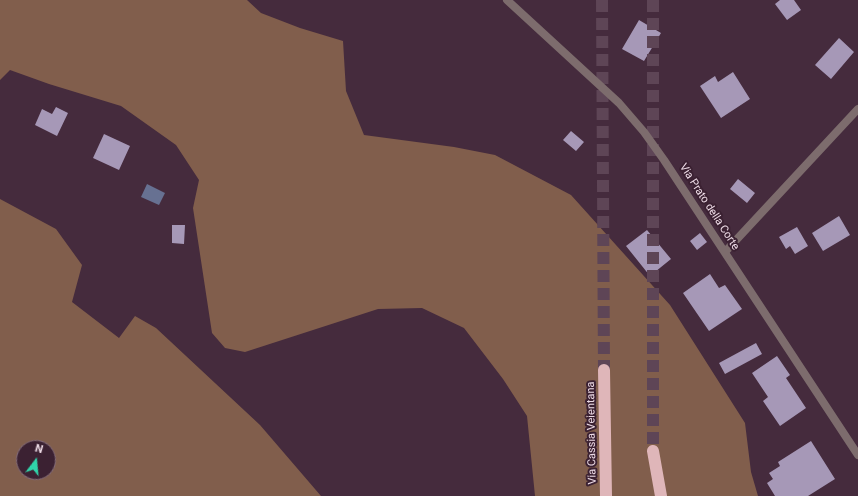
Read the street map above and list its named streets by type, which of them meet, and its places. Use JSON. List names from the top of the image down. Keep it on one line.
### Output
{"streets":{"highway":["Via Cassia Veientana"],"street":["Via Prato della Corte"]},"north":"top"}
